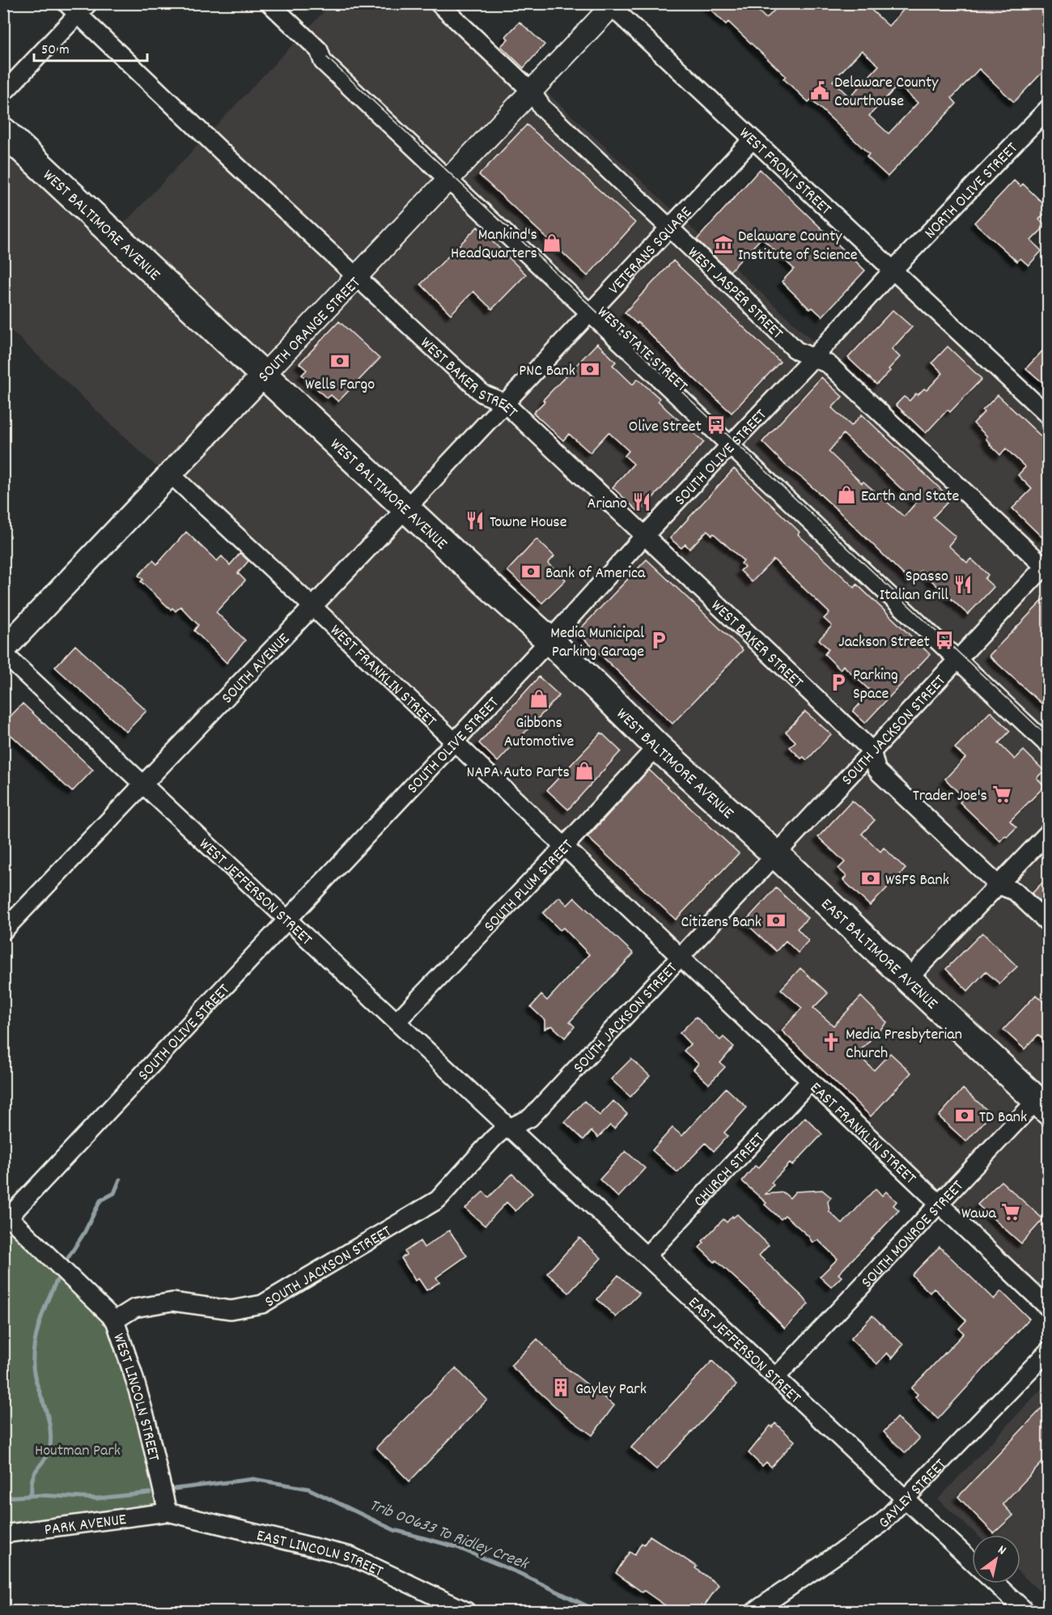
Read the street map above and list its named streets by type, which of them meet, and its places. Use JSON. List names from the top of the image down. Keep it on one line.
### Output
{"streets":{"main road":["WEST BALTIMORE AVENUE","SOUTH ORANGE STREET","EAST BALTIMORE AVENUE"],"street":["WEST FRONT STREET","NORTH OLIVE STREET","VETERANS SQUARE","WEST JASPER STREET","WEST STATE STREET","WEST BAKER STREET","SOUTH OLIVE STREET","SOUTH AVENUE","WEST FRANKLIN STREET","SOUTH JACKSON STREET","SOUTH PLUM STREET","WEST JEFFERSON STREET","EAST FRANKLIN STREET","CHURCH STREET","SOUTH MONROE STREET","EAST JEFFERSON STREET","WEST LINCOLN STREET","GAYLEY STREET","PARK AVENUE","EAST LINCOLN STREET"]},"crossings":[["WEST FRONT STREET","NORTH OLIVE STREET"],["WEST FRONT STREET","VETERANS SQUARE"],["WEST FRONT STREET","SOUTH ORANGE STREET"],["WEST FRONT STREET","SOUTH OLIVE STREET"],["NORTH OLIVE STREET","SOUTH OLIVE STREET"],["WEST BALTIMORE AVENUE","SOUTH ORANGE STREET"],["WEST BALTIMORE AVENUE","SOUTH OLIVE STREET"],["WEST BALTIMORE AVENUE","SOUTH AVENUE"],["WEST BALTIMORE AVENUE","SOUTH JACKSON STREET"],["WEST BALTIMORE AVENUE","SOUTH PLUM STREET"],["WEST BALTIMORE AVENUE","EAST BALTIMORE AVENUE"],["VETERANS SQUARE","WEST JASPER STREET"],["VETERANS SQUARE","WEST STATE STREET"],["VETERANS SQUARE","WEST BAKER STREET"],["VETERANS SQUARE","SOUTH AVENUE"],["WEST JASPER STREET","SOUTH ORANGE STREET"],["WEST JASPER STREET","SOUTH OLIVE STREET"],["WEST JASPER STREET","SOUTH JACKSON STREET"],["SOUTH ORANGE STREET","WEST STATE STREET"],["SOUTH ORANGE STREET","WEST BAKER STREET"],["SOUTH ORANGE STREET","WEST FRANKLIN STREET"],["SOUTH ORANGE STREET","WEST JEFFERSON STREET"],["WEST STATE STREET","SOUTH OLIVE STREET"],["WEST STATE STREET","SOUTH JACKSON STREET"],["WEST BAKER STREET","SOUTH OLIVE STREET"],["WEST BAKER STREET","SOUTH AVENUE"],["WEST BAKER STREET","SOUTH JACKSON STREET"],["SOUTH OLIVE STREET","WEST FRANKLIN STREET"],["SOUTH OLIVE STREET","WEST JEFFERSON STREET"],["SOUTH OLIVE STREET","WEST LINCOLN STREET"],["SOUTH AVENUE","WEST FRANKLIN STREET"],["SOUTH AVENUE","WEST JEFFERSON STREET"],["WEST FRANKLIN STREET","SOUTH JACKSON STREET"],["WEST FRANKLIN STREET","SOUTH PLUM STREET"],["WEST FRANKLIN STREET","EAST FRANKLIN STREET"],["SOUTH JACKSON STREET","WEST JEFFERSON STREET"],["SOUTH JACKSON STREET","EAST BALTIMORE AVENUE"],["SOUTH JACKSON STREET","EAST FRANKLIN STREET"],["SOUTH JACKSON STREET","EAST JEFFERSON STREET"],["SOUTH JACKSON STREET","WEST LINCOLN STREET"],["SOUTH PLUM STREET","WEST JEFFERSON STREET"],["WEST JEFFERSON STREET","EAST JEFFERSON STREET"],["EAST BALTIMORE AVENUE","SOUTH MONROE STREET"],["EAST FRANKLIN STREET","CHURCH STREET"],["EAST FRANKLIN STREET","SOUTH MONROE STREET"],["CHURCH STREET","EAST JEFFERSON STREET"],["SOUTH MONROE STREET","EAST JEFFERSON STREET"],["EAST JEFFERSON STREET","GAYLEY STREET"],["WEST LINCOLN STREET","PARK AVENUE"],["WEST LINCOLN STREET","EAST LINCOLN STREET"],["PARK AVENUE","EAST LINCOLN STREET"]],"water":["Trib 00633 To Ridley Creek"],"parks":["Houtman Park"],"places":{"public building":["Delaware County Courthouse"],"shop":["Mankind's HeadQuarters","Earth and State","Gibbons Automotive","NAPA Auto Parts"],"museum":["Delaware County Institute of Science"],"bank":["Wells Fargo","PNC Bank","Bank of America","WSFS Bank","Citizens Bank","TD Bank"],"bus stop":["Olive Street","Jackson Street"],"restaurant":["Ariano","Towne House","Spasso Italian Grill"],"parking":["Media Municipal Parking Garage","Parking Space"],"supermarket":["Trader Joe's","Wawa"],"church":["Media Presbyterian Church"],"building":["Gayley Park"]},"scale_bar":"50 m","north":"top right"}
